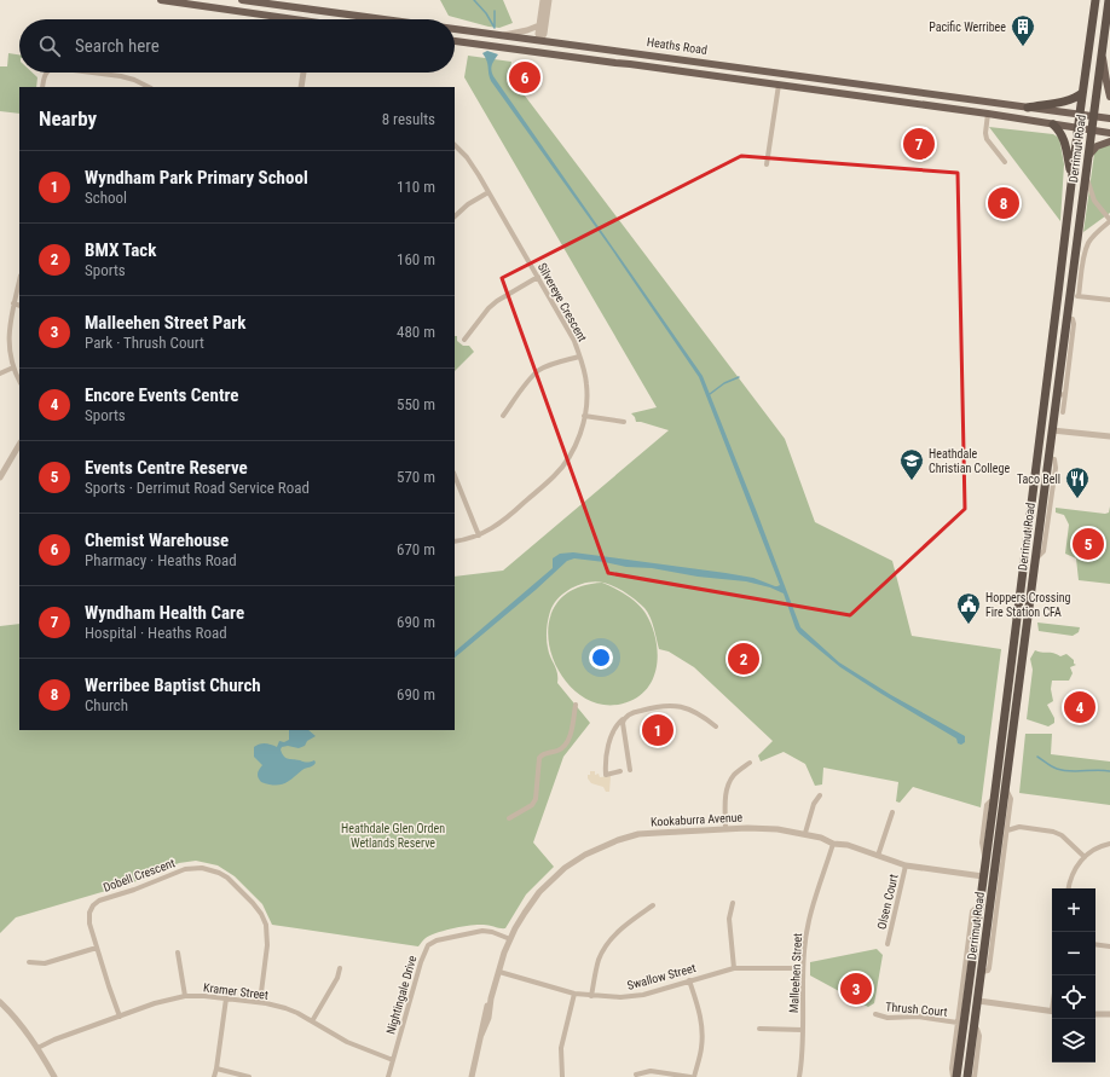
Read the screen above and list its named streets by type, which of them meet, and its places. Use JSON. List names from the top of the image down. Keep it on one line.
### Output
{"streets":{"highway":["Derrimut Road"],"main road":["Heaths Road"],"street":["Silvereye Crescent","Kookaburra Avenue","Dobell Crescent","Olsen Court","Malleehen Street","Swallow Street","Kramer Street","Nightingale Drive","Thrush Court"]},"crossings":[["Heaths Road","Derrimut Road"],["Derrimut Road","Kookaburra Avenue"],["Kookaburra Avenue","Olsen Court"],["Kookaburra Avenue","Malleehen Street"],["Kookaburra Avenue","Swallow Street"],["Kookaburra Avenue","Nightingale Drive"],["Dobell Crescent","Kramer Street"],["Malleehen Street","Swallow Street"],["Kramer Street","Nightingale Drive"]],"parks":["Heathdale Glen Orden Wetlands Reserve"],"places":{"building":["Pacific Werribee"],"school or university":["Heathdale Christian College"],"restaurant":["Taco Bell"],"public building":["Hoppers Crossing Fire Station CFA"]},"page":{"search":"Search here","pins":["6","7","8","5","2","4","1","3"],"heading":["Nearby","8 results"],"list":[{"mark":"1","name":"Wyndham Park Primary School","note":"School","value":"110 m"},{"mark":"2","name":"BMX Tack","note":"Sports","value":"160 m"},{"mark":"3","name":"Malleehen Street Park","note":"Park · Thrush Court","value":"480 m"},{"mark":"4","name":"Encore Events Centre","note":"Sports","value":"550 m"},{"mark":"5","name":"Events Centre Reserve","note":"Sports · Derrimut Road Service Road","value":"570 m"},{"mark":"6","name":"Chemist Warehouse","note":"Pharmacy · Heaths Road","value":"670 m"},{"mark":"7","name":"Wyndham Health Care","note":"Hospital · Heaths Road","value":"690 m"},{"mark":"8","name":"Werribee Baptist Church","note":"Church","value":"690 m"}],"map_buttons":["+","−"]}}
